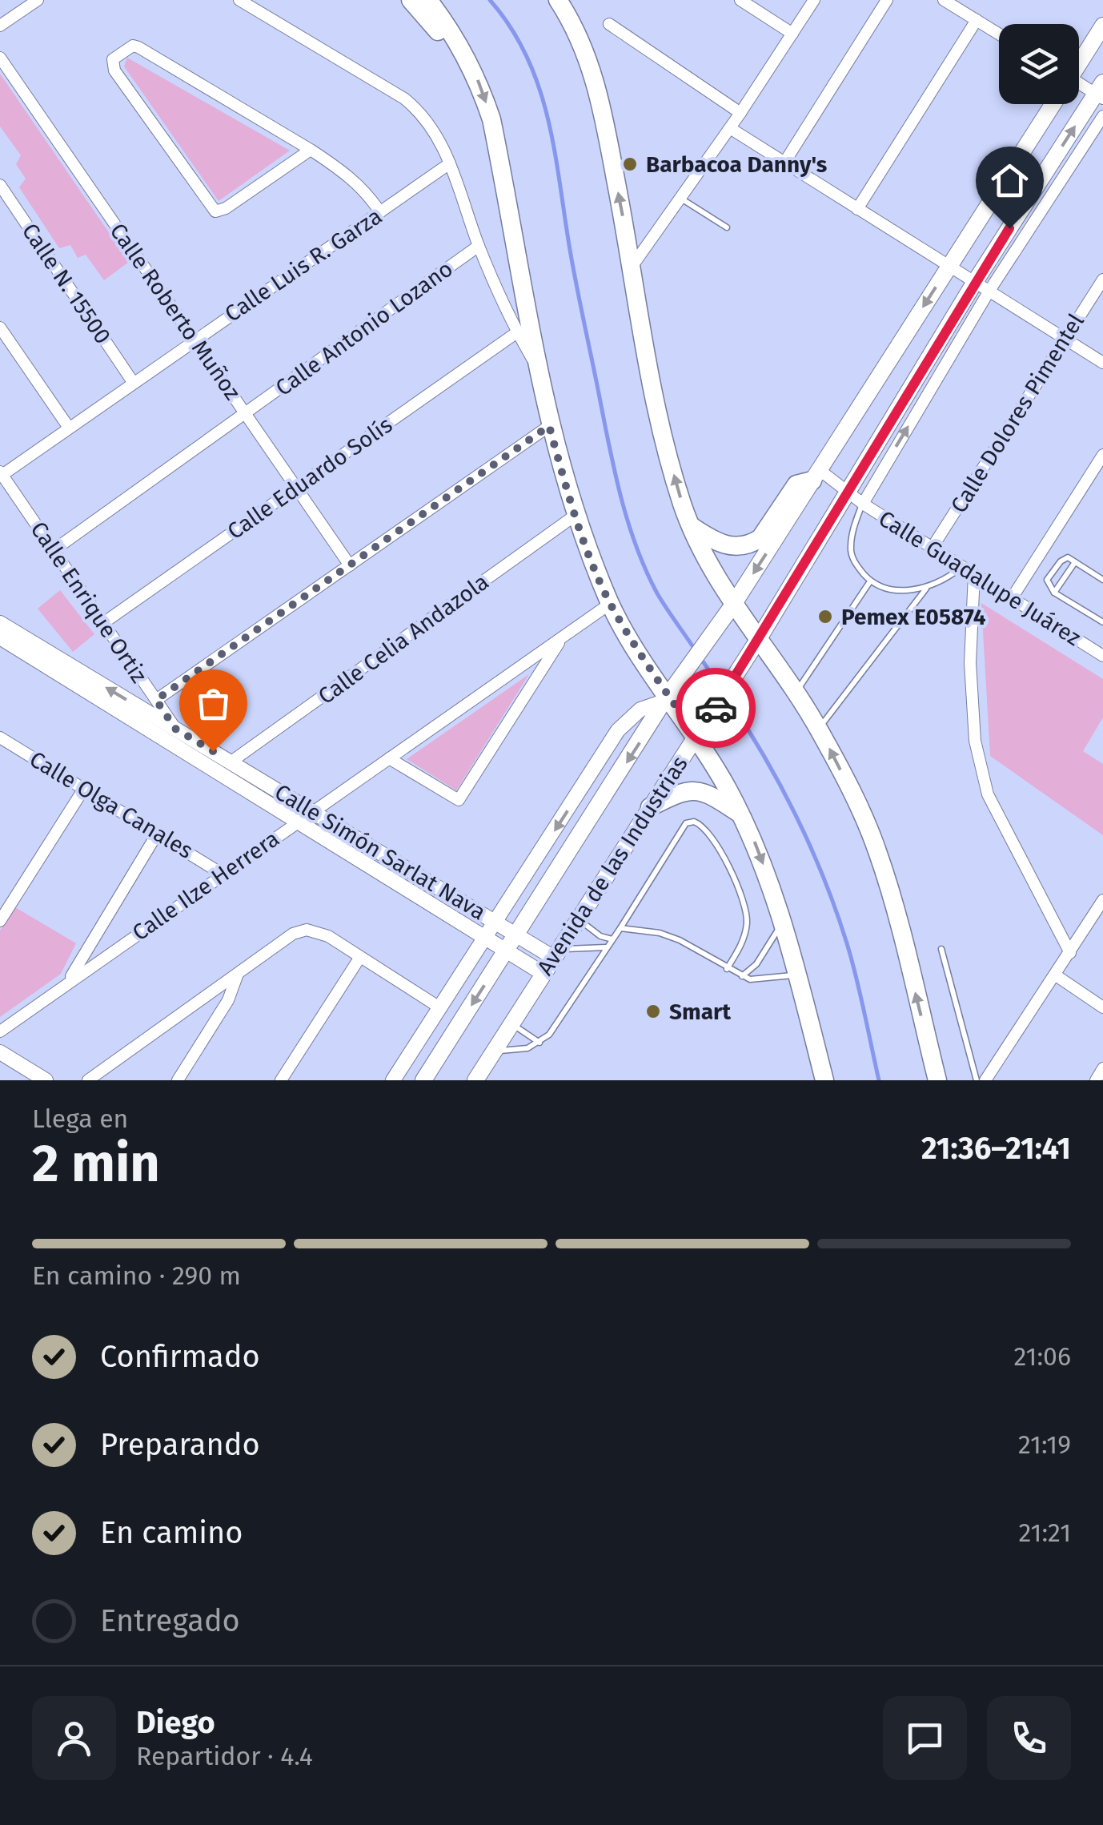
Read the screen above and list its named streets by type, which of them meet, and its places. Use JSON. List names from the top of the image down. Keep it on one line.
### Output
{"streets":{"main road":["Avenida de las Industrias"],"street":["Calle Luis R. Garza","Calle N. 15500","Calle Roberto Muñoz","Calle Antonio Lozano","Calle Dolores Pimentel","Calle Eduardo Solís","Calle Guadalupe Juárez","Calle Enrique Ortiz","Calle Celia Andazola","Calle Olga Canales","Calle Simón Sarlat Nava","Calle Ilze Herrera"]},"crossings":[["Calle Luis R. Garza","Calle N. 15500"],["Calle Luis R. Garza","Calle Roberto Muñoz"],["Calle Luis R. Garza","Calle Enrique Ortiz"],["Calle Roberto Muñoz","Calle Antonio Lozano"],["Calle Roberto Muñoz","Calle Eduardo Solís"],["Calle Antonio Lozano","Calle Enrique Ortiz"],["Calle Dolores Pimentel","Calle Guadalupe Juárez"],["Calle Eduardo Solís","Calle Enrique Ortiz"],["Calle Guadalupe Juárez","Avenida de las Industrias"],["Calle Enrique Ortiz","Calle Simón Sarlat Nava"],["Calle Celia Andazola","Calle Simón Sarlat Nava"],["Calle Olga Canales","Calle Ilze Herrera"],["Calle Simón Sarlat Nava","Avenida de las Industrias"],["Calle Simón Sarlat Nava","Calle Ilze Herrera"]],"places":["Barbacoa Danny's","Pemex E05874","Smart"],"page":{"heading":["2 min","Llega en","21:36–21:41"],"panel":["Diego","Repartidor · 4.4"],"bar":"En camino · 290 m","list":[["Confirmado","21:06"],["Preparando","21:19"],["En camino","21:21"],"Entregado"]}}
